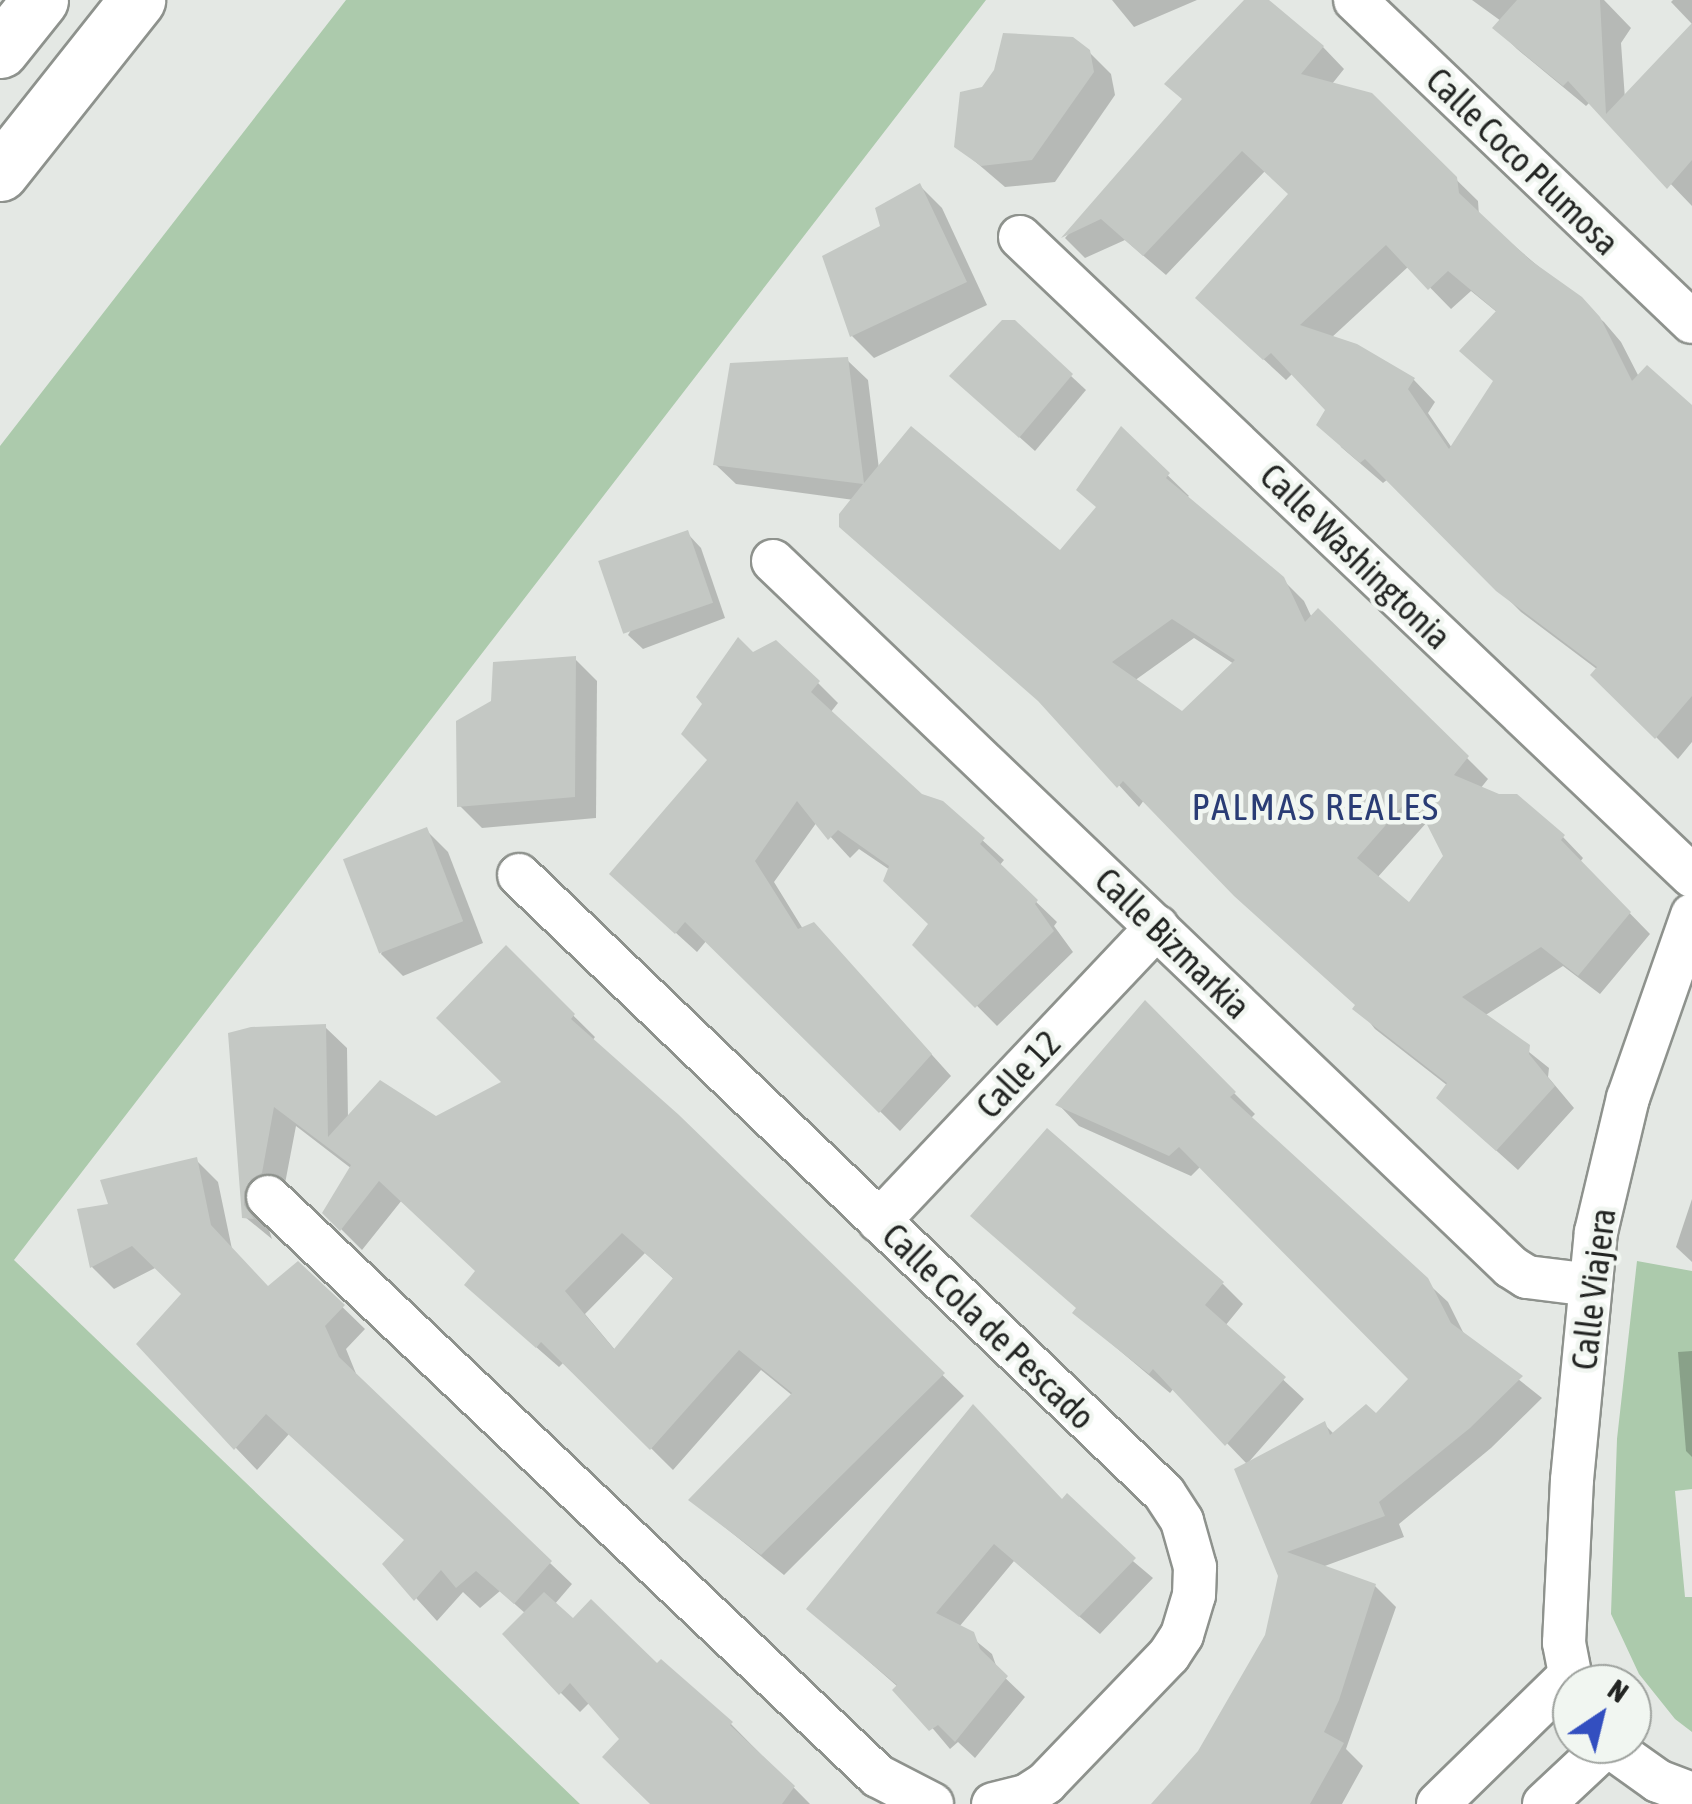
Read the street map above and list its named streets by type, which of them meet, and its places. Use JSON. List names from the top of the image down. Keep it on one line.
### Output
{"streets":{"street":["Calle Coco Plumosa","Calle Washingtonia","Calle Bizmarkia","Calle 12","Calle Viajera","Calle Cola de Pescado"]},"crossings":[["Calle Bizmarkia","Calle 12"],["Calle Bizmarkia","Calle Viajera"],["Calle 12","Calle Cola de Pescado"]],"districts":["PALMAS REALES"],"north":"top right"}
